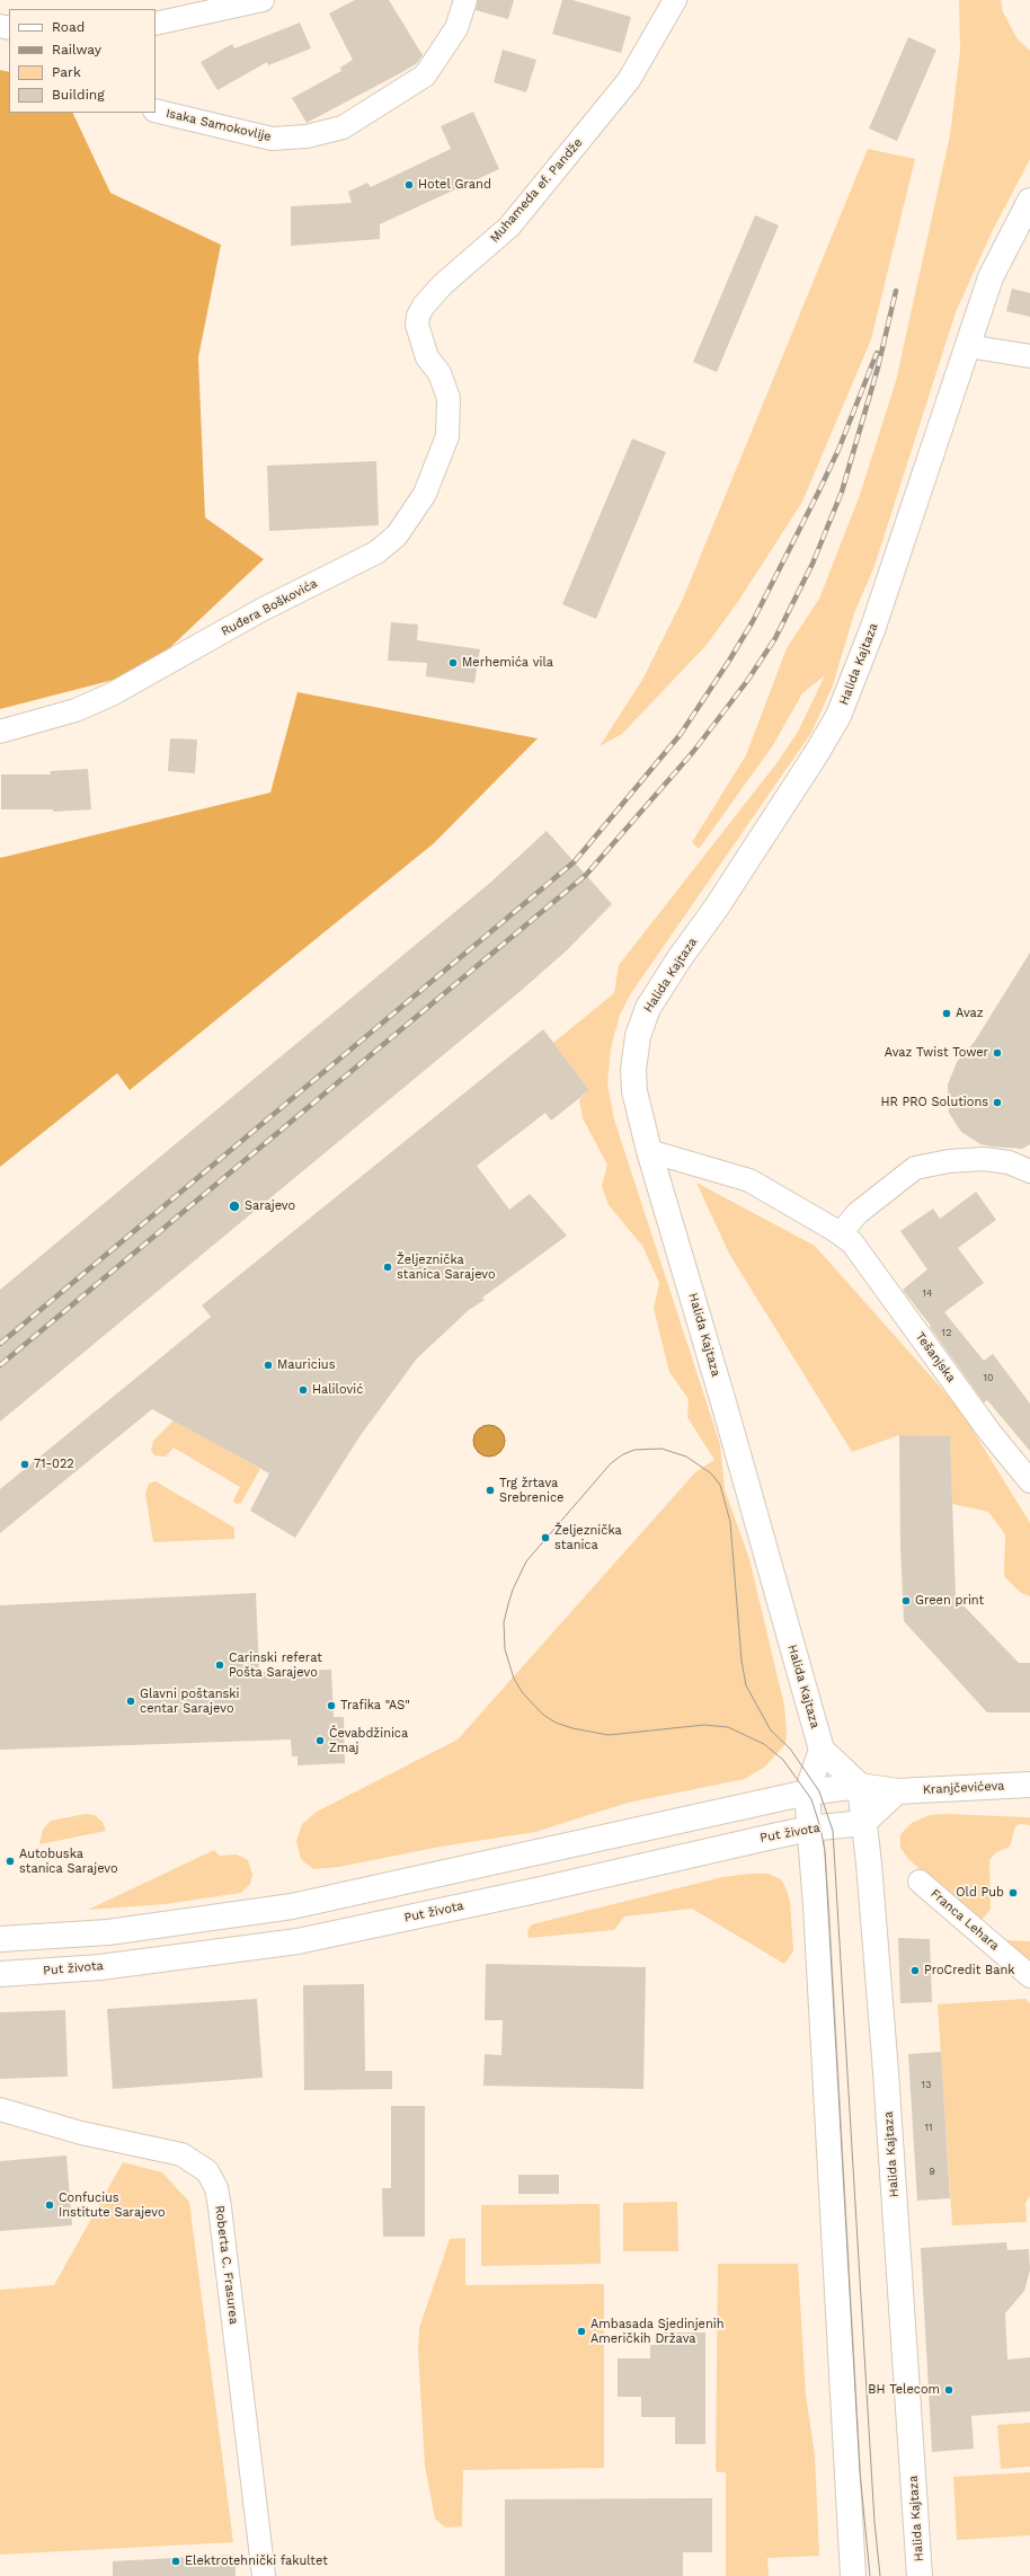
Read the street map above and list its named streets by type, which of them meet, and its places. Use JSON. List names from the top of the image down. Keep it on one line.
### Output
{"streets":{"main road":["Halida Kajtaza","Kranjčevićeva","Put života"],"street":["Isaka Samokovlije","Muhameda ef. Pandže","Ruđera Boškovića","Tešanjska","Franca Lehara","Roberta C. Frasurea"]},"crossings":[["Muhameda ef. Pandže","Ruđera Boškovića"],["Halida Kajtaza","Tešanjska"],["Halida Kajtaza","Kranjčevićeva"],["Halida Kajtaza","Put života"]],"places":["Hotel Grand","Merhemića vila","Avaz","Avaz Twist Tower","HR PRO Solutions","Sarajevo","Željeznička stanica Sarajevo","Mauricius","Halilović","71-022","Trg žrtava Srebrenice","Željeznička stanica","Green print","Carinski referat Pošta Sarajevo","Glavni poštanski centar Sarajevo","Trafika \"AS\"","Čevabdžinica Zmaj","Autobuska stanica Sarajevo","Old Pub","ProCredit Bank","Confucius Institute Sarajevo","Ambasada Sjedinjenih Američkih Država","BH Telecom","Elektrotehnički fakultet"],"house_numbers":["14","12","10","13","11","9"],"legend":["Road","Railway","Park","Building"]}
